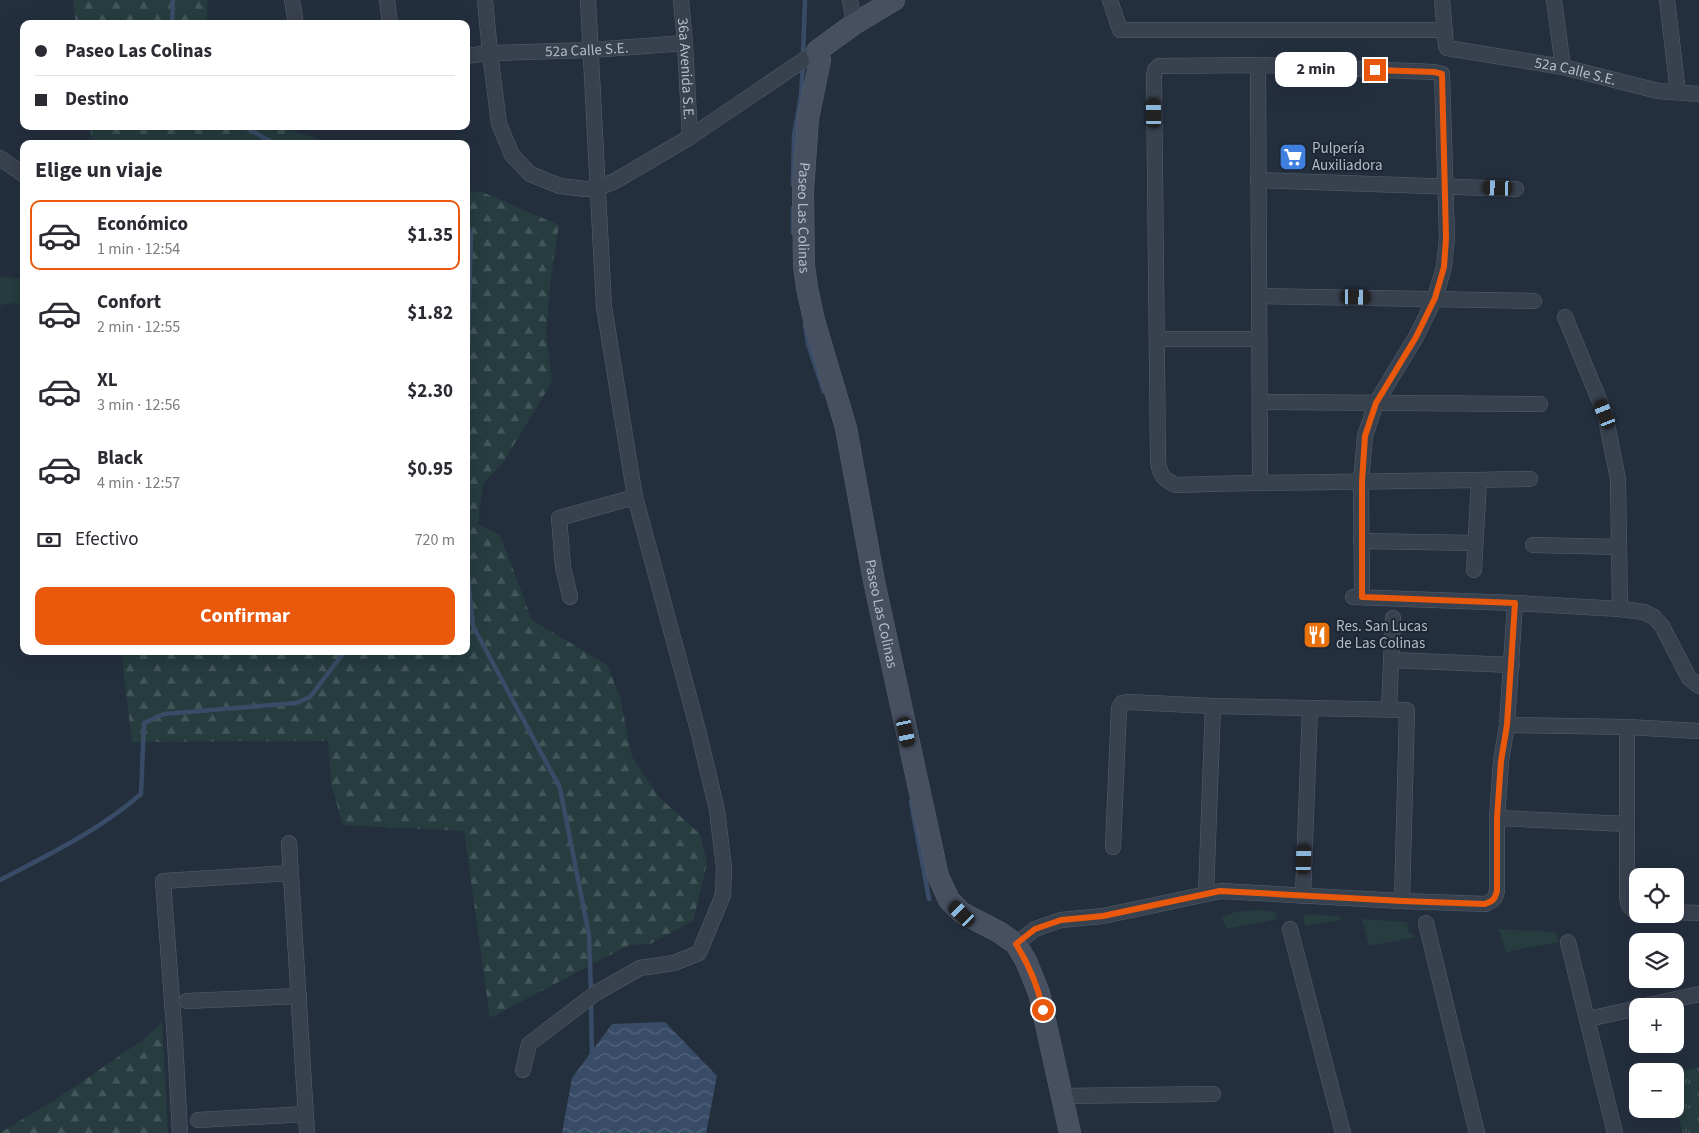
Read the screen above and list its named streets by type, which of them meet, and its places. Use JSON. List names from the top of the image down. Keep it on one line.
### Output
{"streets":{"street":["52a Calle S.E.","36a Avenida S.E.","Paseo Las Colinas"]},"crossings":[["52a Calle S.E.","36a Avenida S.E."]],"places":{"supermarket":["Pulpería Auxiliadora"],"restaurant":["Res. San Lucas de Las Colinas"]},"page":{"banner":["Paseo Las Colinas","Destino"],"bubble":"2 min","heading":"Elige un viaje","list":[{"name":"Económico","note":"1 min · 12:54","value":"$1.35"},{"name":"Confort","note":"2 min · 12:55","value":"$1.82"},{"name":"XL","note":"3 min · 12:56","value":"$2.30"},{"name":"Black","note":"4 min · 12:57","value":"$0.95"}],"pay":["Efectivo","720 m"],"buttons":"Confirmar","map_buttons":["+","−"]}}
